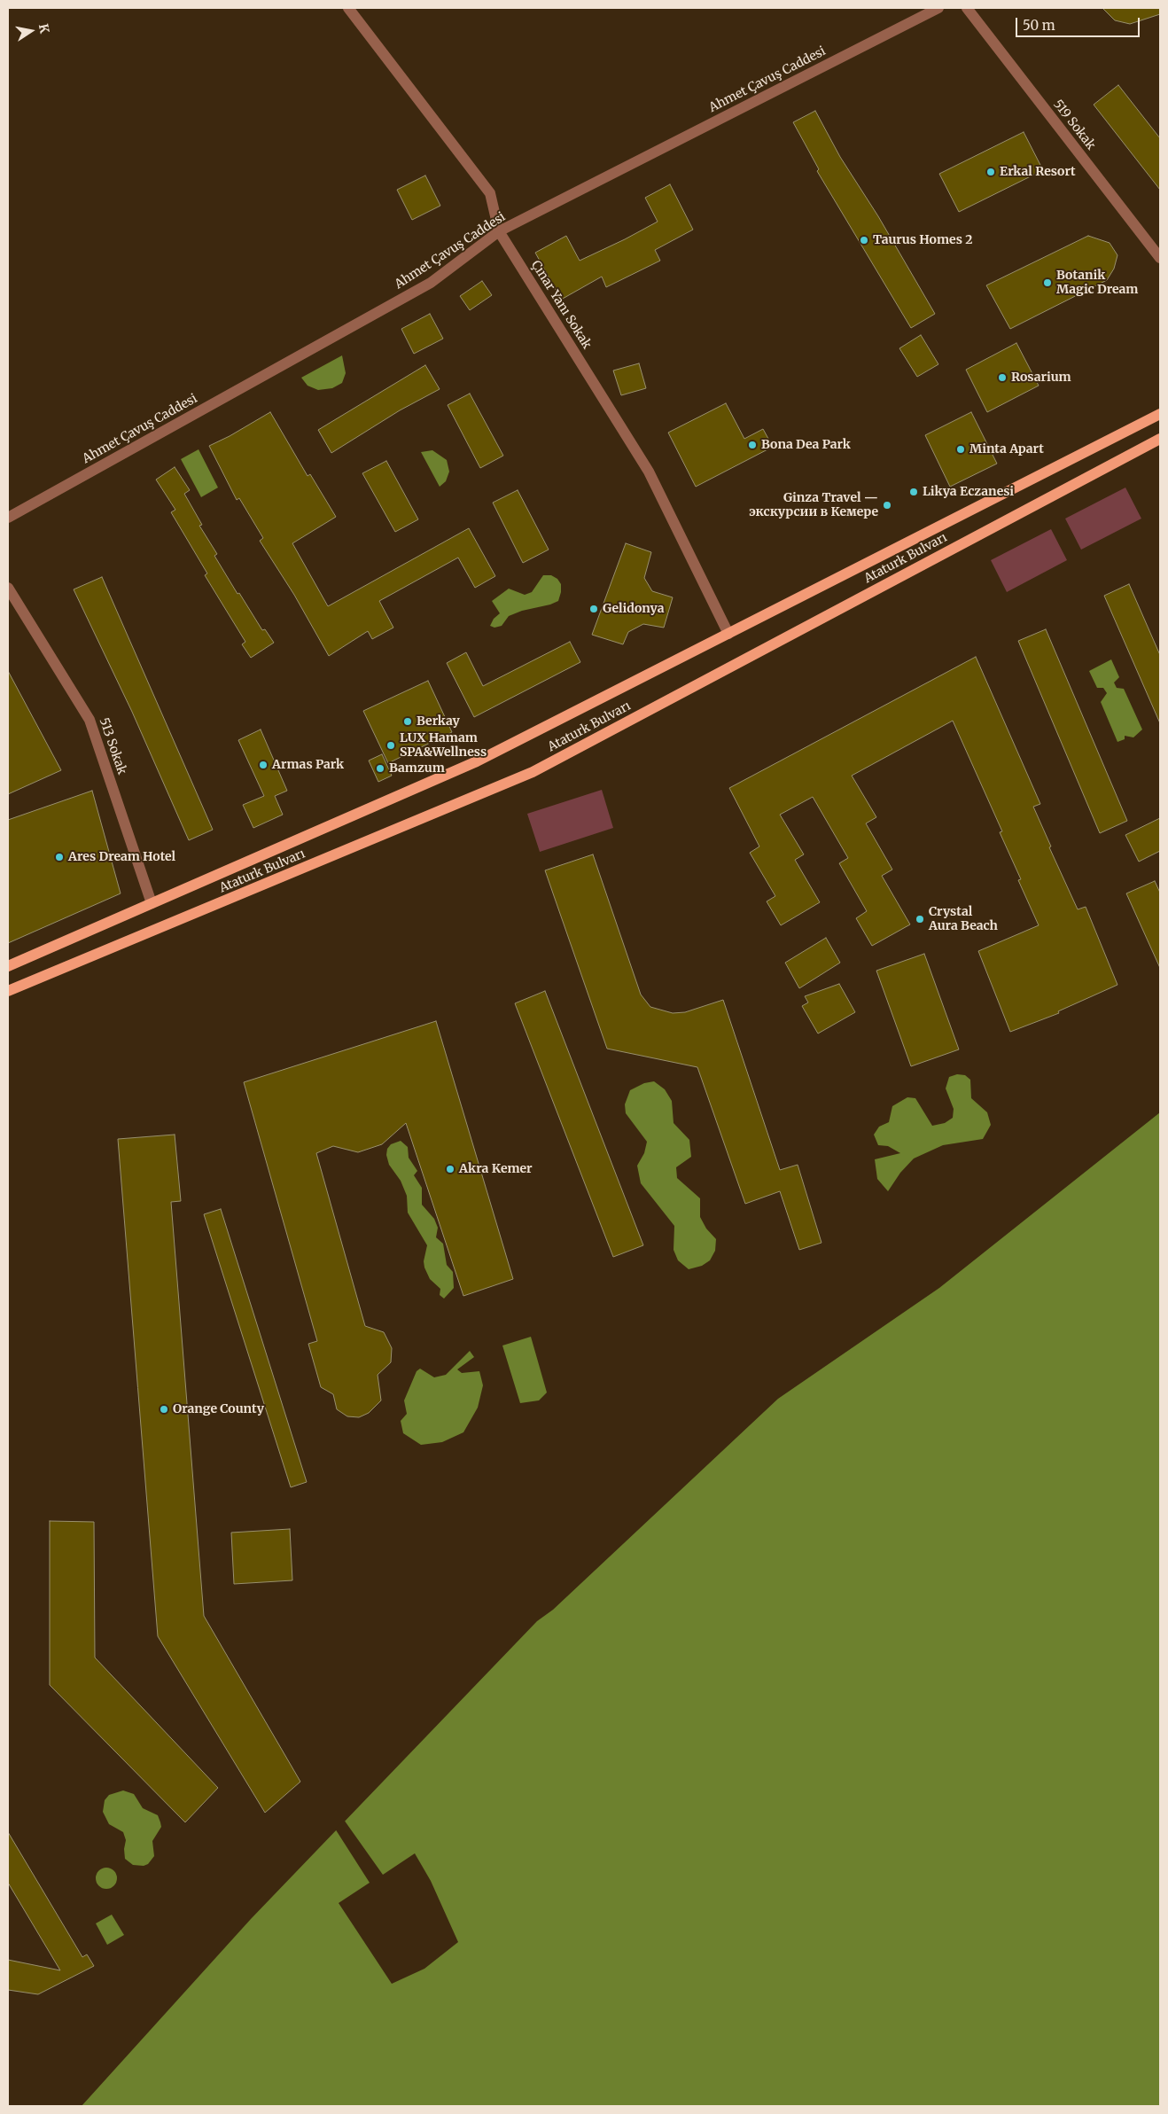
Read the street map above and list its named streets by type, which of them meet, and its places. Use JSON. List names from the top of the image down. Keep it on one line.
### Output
{"streets":{"main road":["Ataturk Bulvarı"],"street":["Ahmet Çavuş Caddesi","519 Sokak","Çınar Yanı Sokak","513 Sokak"]},"crossings":[["Ahmet Çavuş Caddesi","Çınar Yanı Sokak"],["Çınar Yanı Sokak","Ataturk Bulvarı"],["Ataturk Bulvarı","513 Sokak"]],"places":["Erkal Resort","Taurus Homes 2","Botanik Magic Dream","Rosarium","Bona Dea Park","Minta Apart","Likya Eczanesi","Ginza Travel — экскурсии в Кемере","Gelidonya","Berkay","LUX Hamam SPA&Wellness","Armas Park","Bamzum","Ares Dream Hotel","Crystal Aura Beach","Akra Kemer","Orange County"],"scale_bar":"50 m","north":"right"}
